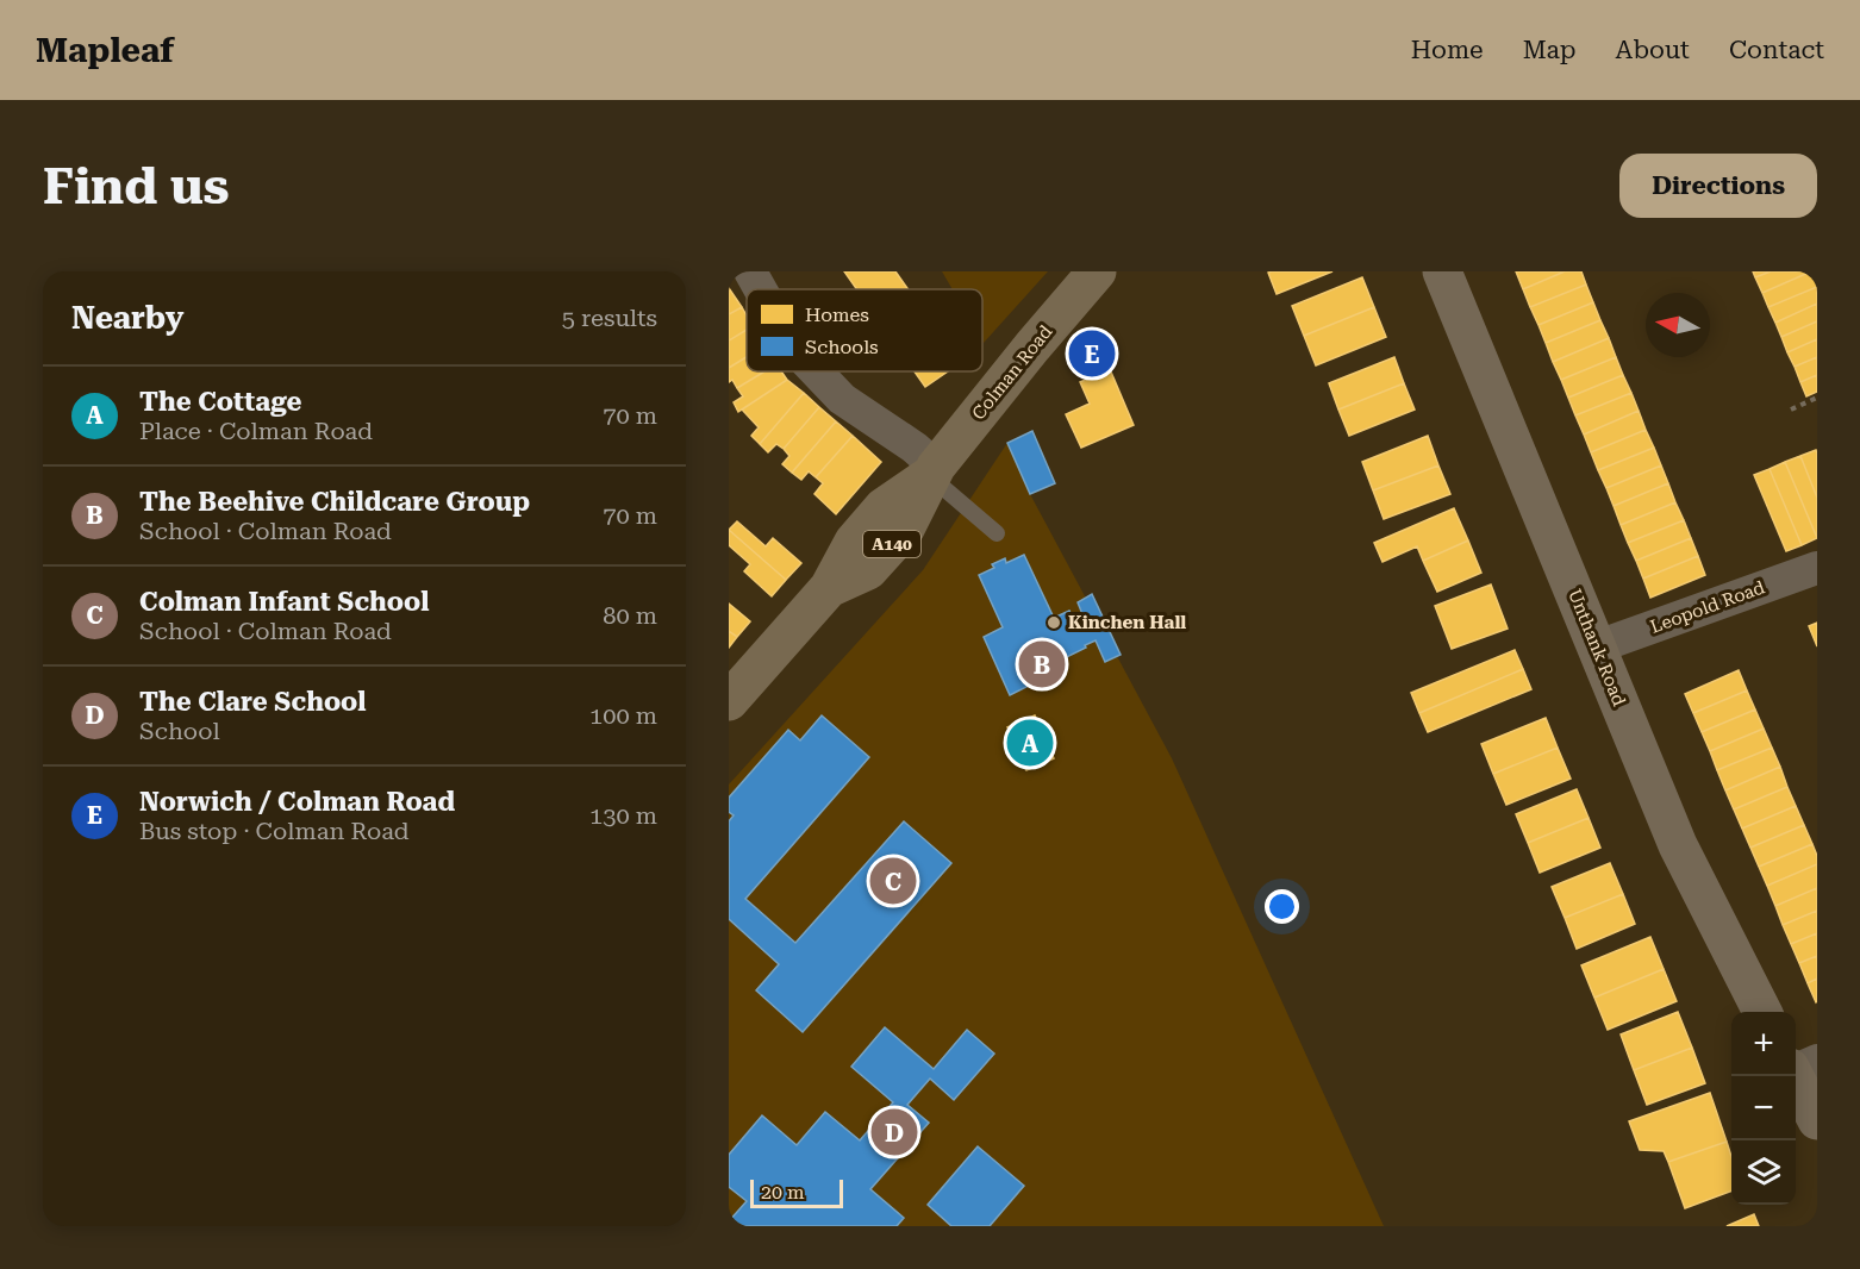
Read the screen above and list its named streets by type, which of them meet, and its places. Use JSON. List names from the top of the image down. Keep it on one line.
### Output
{"streets":{"highway":["Colman Road","A140"],"street":["Leopold Road","Unthank Road"]},"crossings":[["Leopold Road","Unthank Road"]],"places":["Kinchen Hall"],"legend":["Homes","Schools"],"scale_bar":"20 m","north":"left","page":{"header":"Mapleaf","nav":["Home","Map","About","Contact"],"buttons":"Directions","title":"Find us","heading":["Nearby","5 results"],"pins":["E","B","A","C","D"],"list":[{"mark":"A","name":"The Cottage","note":"Place · Colman Road","value":"70 m"},{"mark":"B","name":"The Beehive Childcare Group","note":"School · Colman Road","value":"70 m"},{"mark":"C","name":"Colman Infant School","note":"School · Colman Road","value":"80 m"},{"mark":"D","name":"The Clare School","note":"School","value":"100 m"},{"mark":"E","name":"Norwich / Colman Road","note":"Bus stop · Colman Road","value":"130 m"}],"map_buttons":["+","−"],"scale":"20 m"}}
